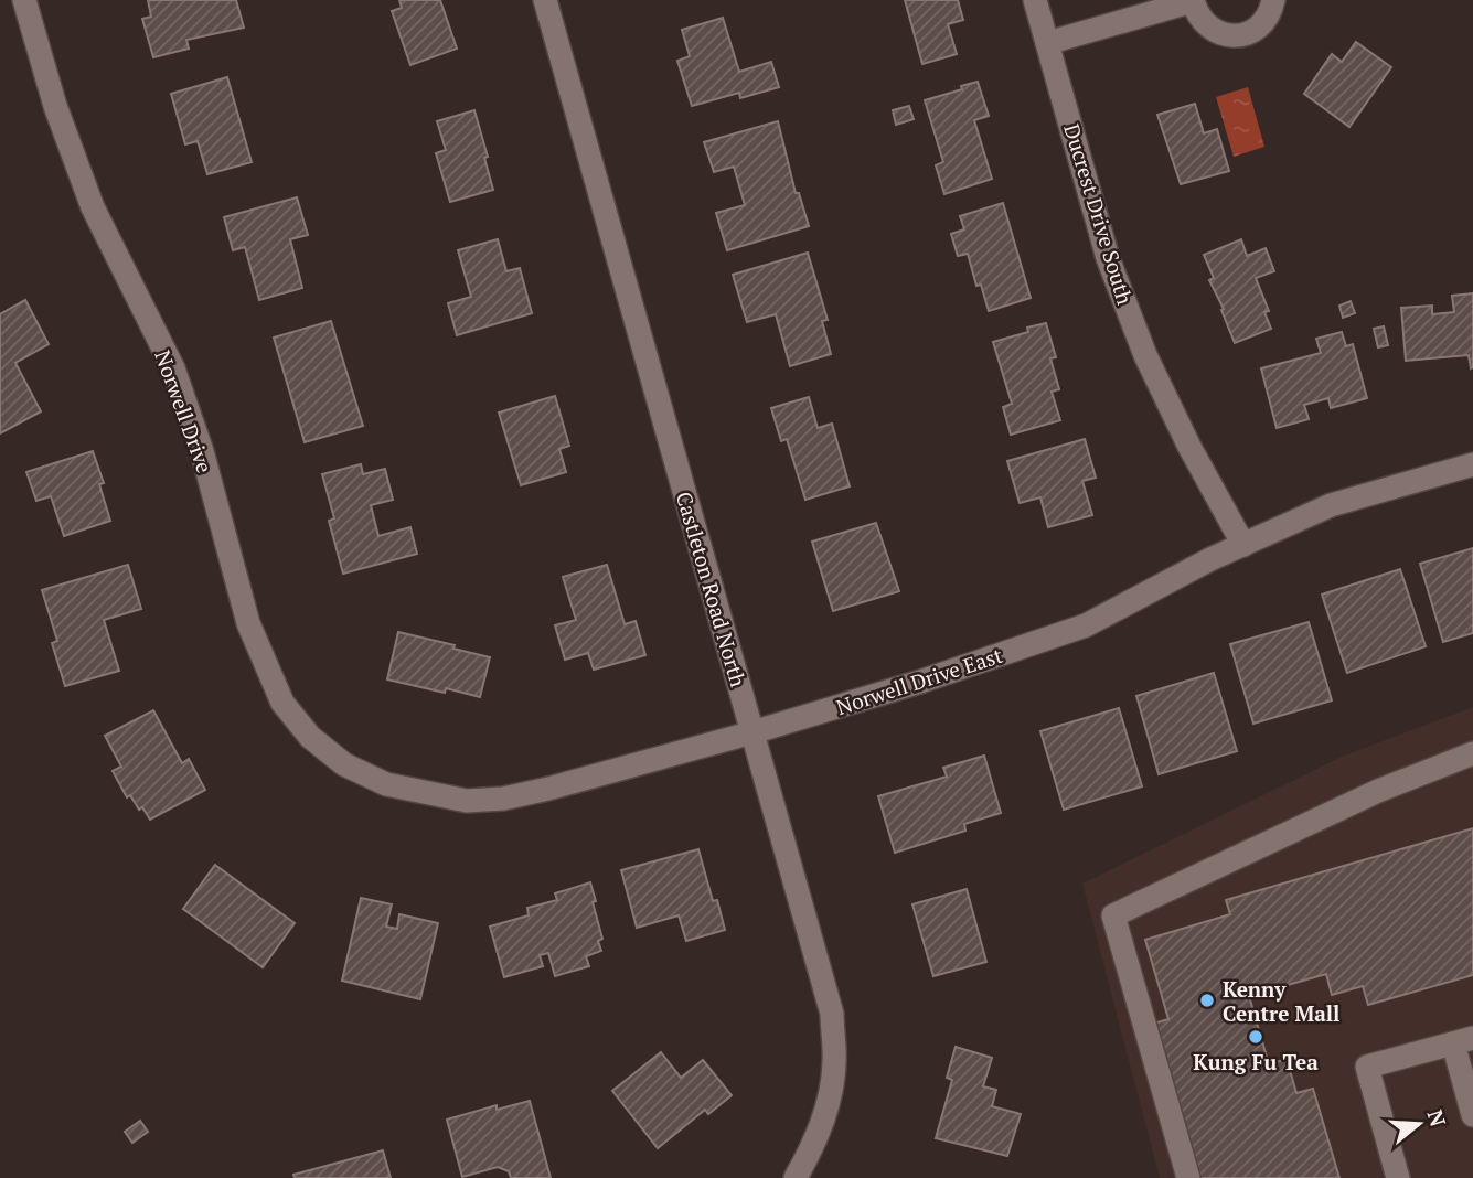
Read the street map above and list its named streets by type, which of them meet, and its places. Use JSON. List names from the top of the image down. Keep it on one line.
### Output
{"streets":{"street":["Ducrest Drive South","Norwell Drive","Castleton Road North","Norwell Drive East"]},"crossings":[["Ducrest Drive South","Norwell Drive East"],["Norwell Drive","Norwell Drive East"],["Castleton Road North","Norwell Drive East"]],"places":["Kenny Centre Mall","Kung Fu Tea"],"north":"right"}
